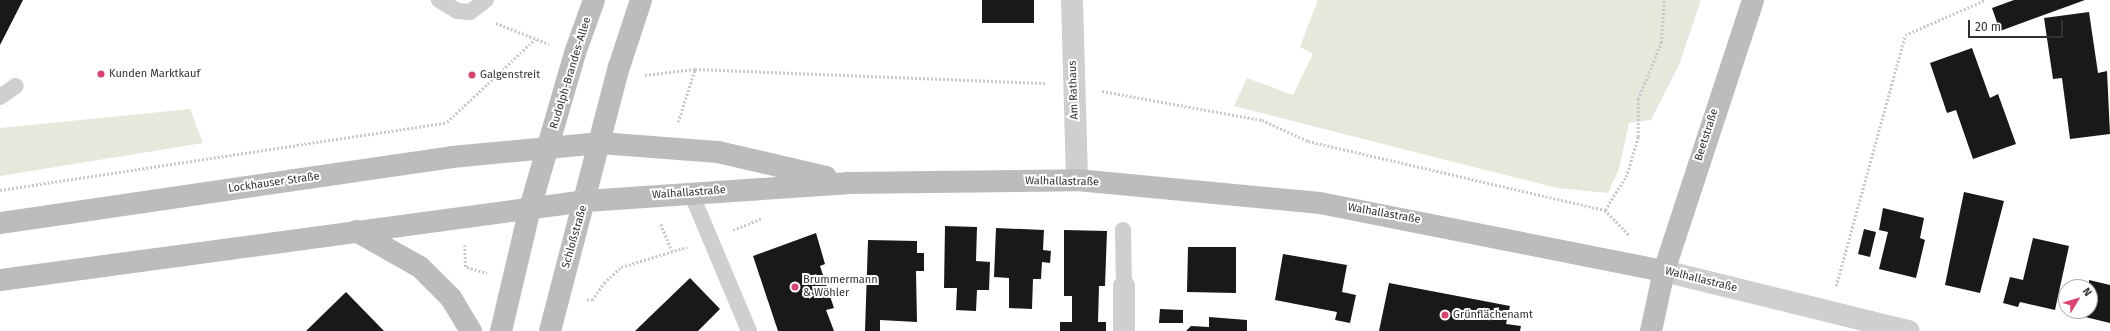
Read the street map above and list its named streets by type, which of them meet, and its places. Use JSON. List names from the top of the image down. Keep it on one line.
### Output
{"streets":{"main road":["Rudolph-Brandes-Allee","Beetstraße","Walhallastraße","Lockhauser Straße","Schloßstraße"],"street":["Am Rathaus"]},"crossings":[["Rudolph-Brandes-Allee","Walhallastraße"],["Rudolph-Brandes-Allee","Lockhauser Straße"],["Am Rathaus","Walhallastraße"],["Beetstraße","Walhallastraße"],["Walhallastraße","Lockhauser Straße"],["Walhallastraße","Schloßstraße"]],"places":["Kunden Marktkauf","Galgenstreit","Brummermann & Wöhler","Grünflächenamt"],"scale_bar":"20 m","north":"top right"}
